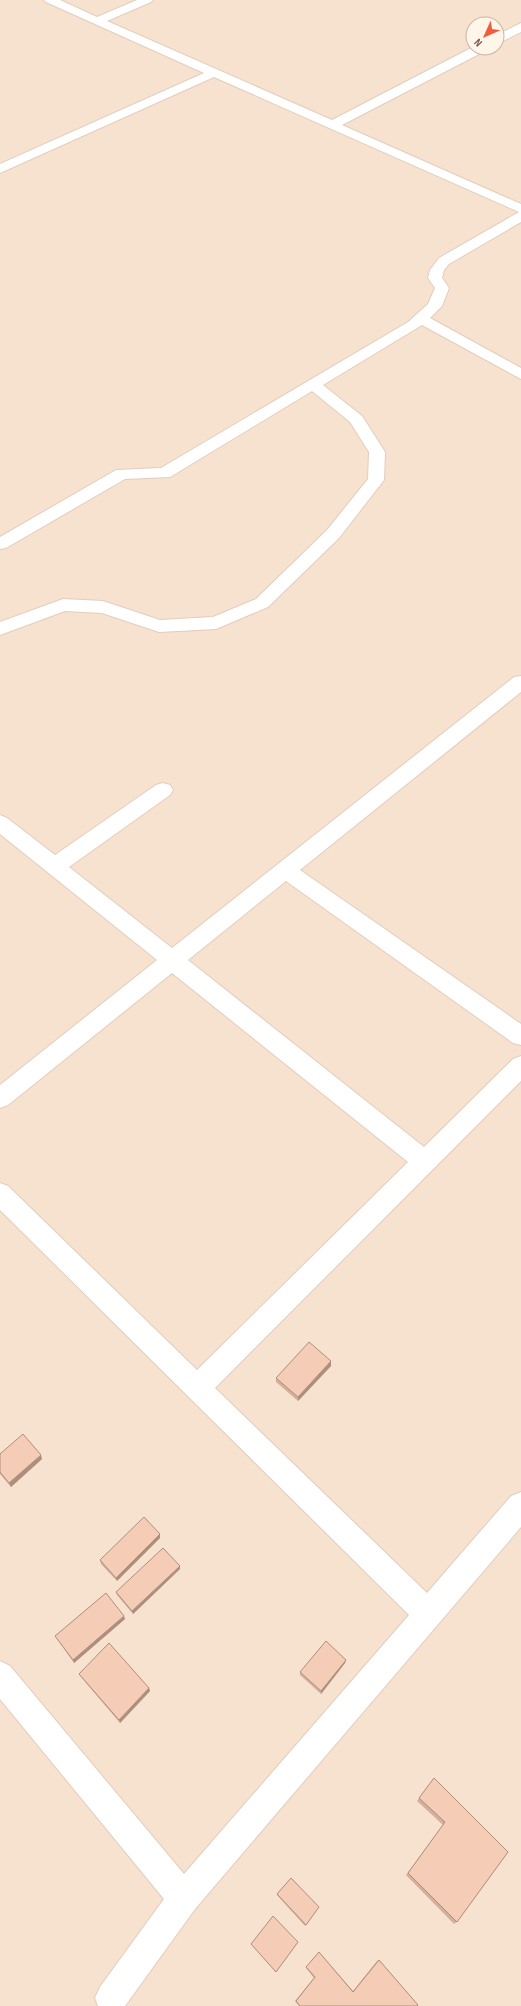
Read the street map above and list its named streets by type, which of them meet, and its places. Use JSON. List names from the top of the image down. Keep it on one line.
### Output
{"north":"bottom left"}
